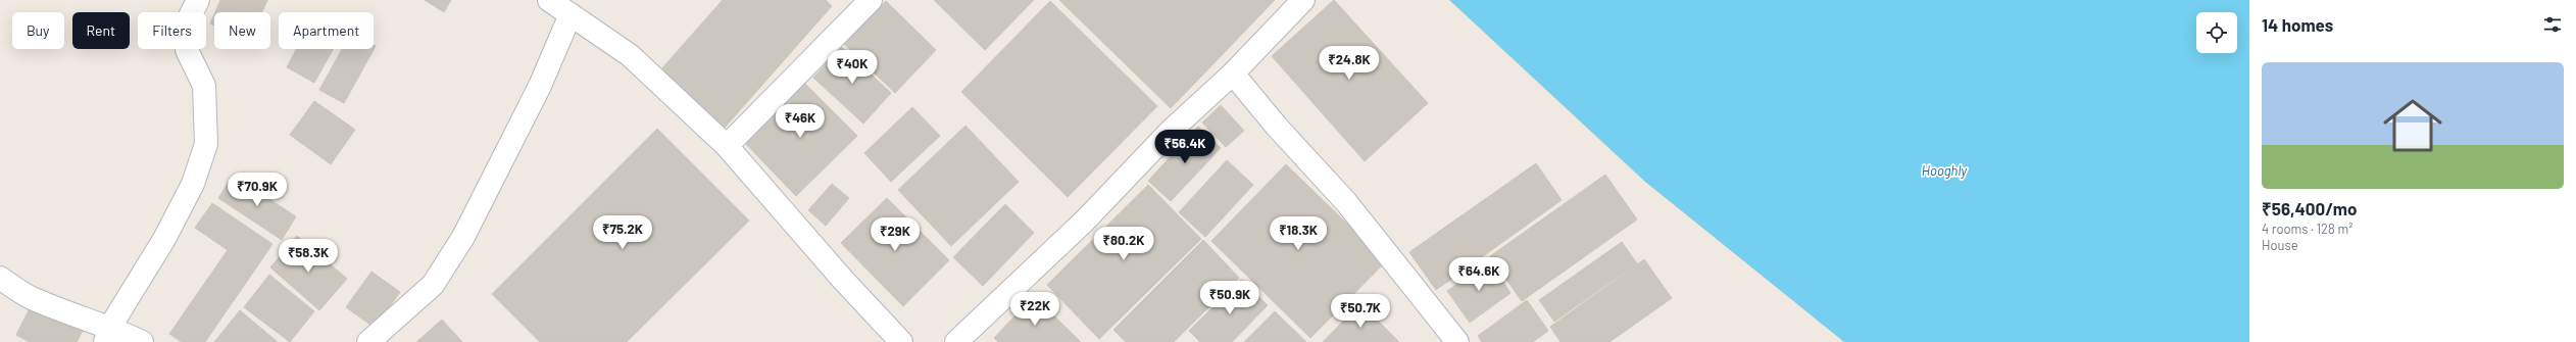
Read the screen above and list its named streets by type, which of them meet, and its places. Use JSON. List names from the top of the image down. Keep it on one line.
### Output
{"water":["Hooghly"],"page":{"heading":"14 homes","chip":["Buy","Rent","Filters","New","Apartment"],"price":["₹24.8K","₹40K","₹46K","₹56.4K","₹70.9K","₹75.2K","₹18.3K","₹29K","₹80.2K","₹58.3K","₹64.6K","₹50.9K","₹22K","₹50.7K"],"list":[{"name":"₹56,400/mo","note":"4 rooms · 128 m² · House"}]}}
